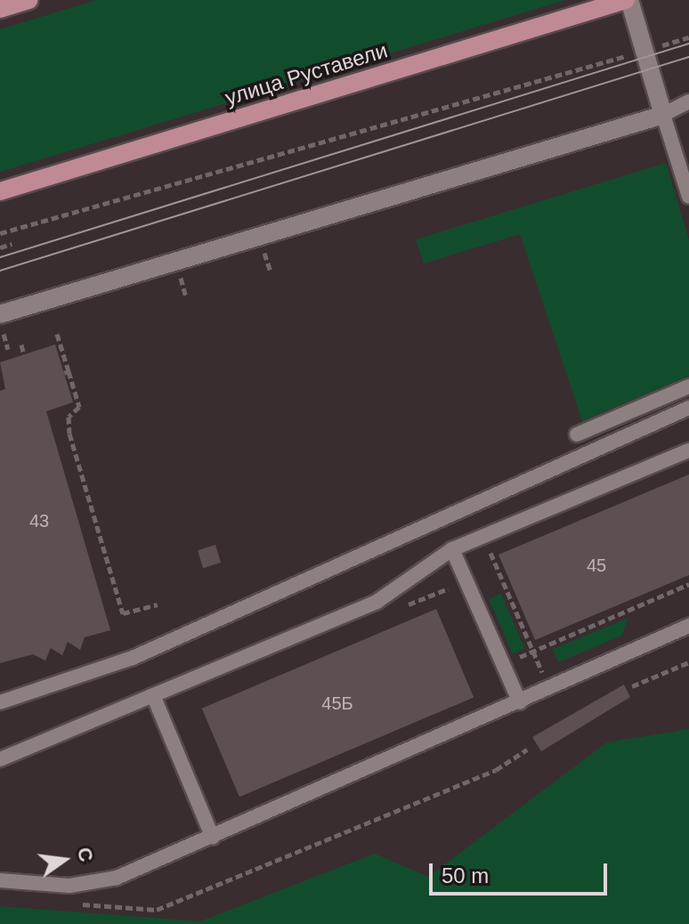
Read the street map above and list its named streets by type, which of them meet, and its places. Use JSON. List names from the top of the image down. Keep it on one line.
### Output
{"streets":{"main road":["улица Руставели"]},"house_numbers":["43","45","45Б"],"scale_bar":"50 m","north":"right"}
